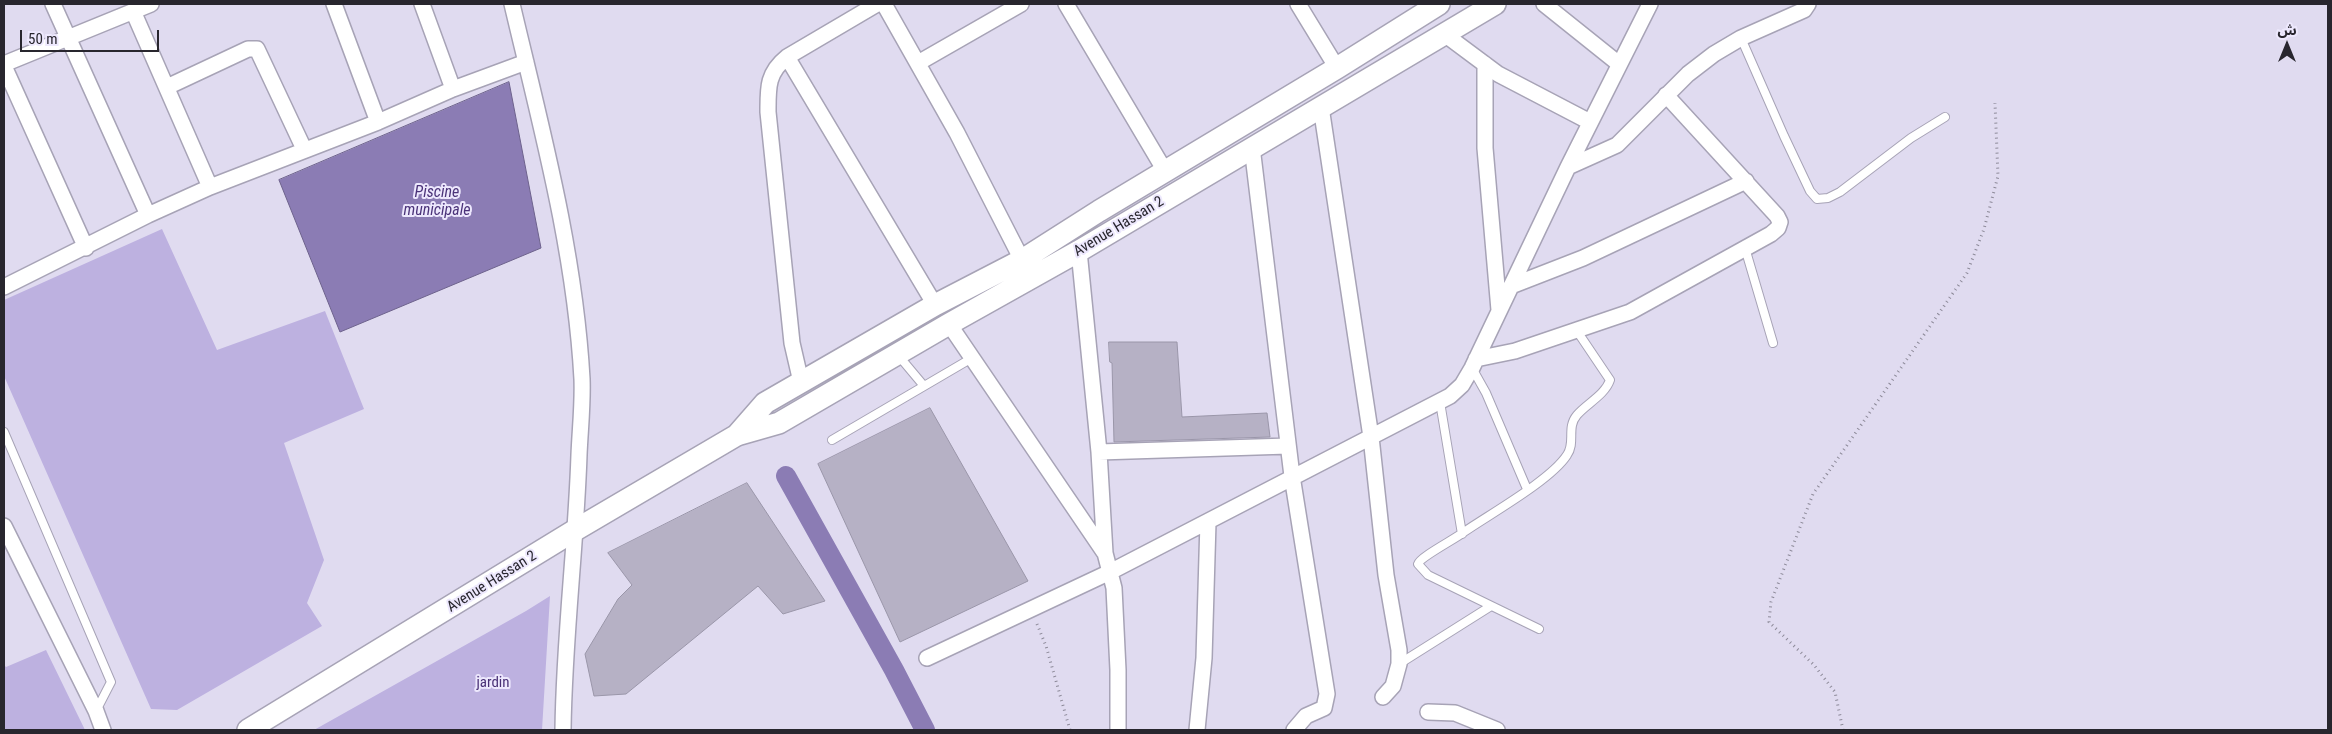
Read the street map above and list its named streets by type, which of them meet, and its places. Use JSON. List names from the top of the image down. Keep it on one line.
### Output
{"streets":{"main road":["Avenue Hassan 2"]},"water":["Piscine municipale"],"parks":["jardin"],"scale_bar":"50 m","north":"top"}
